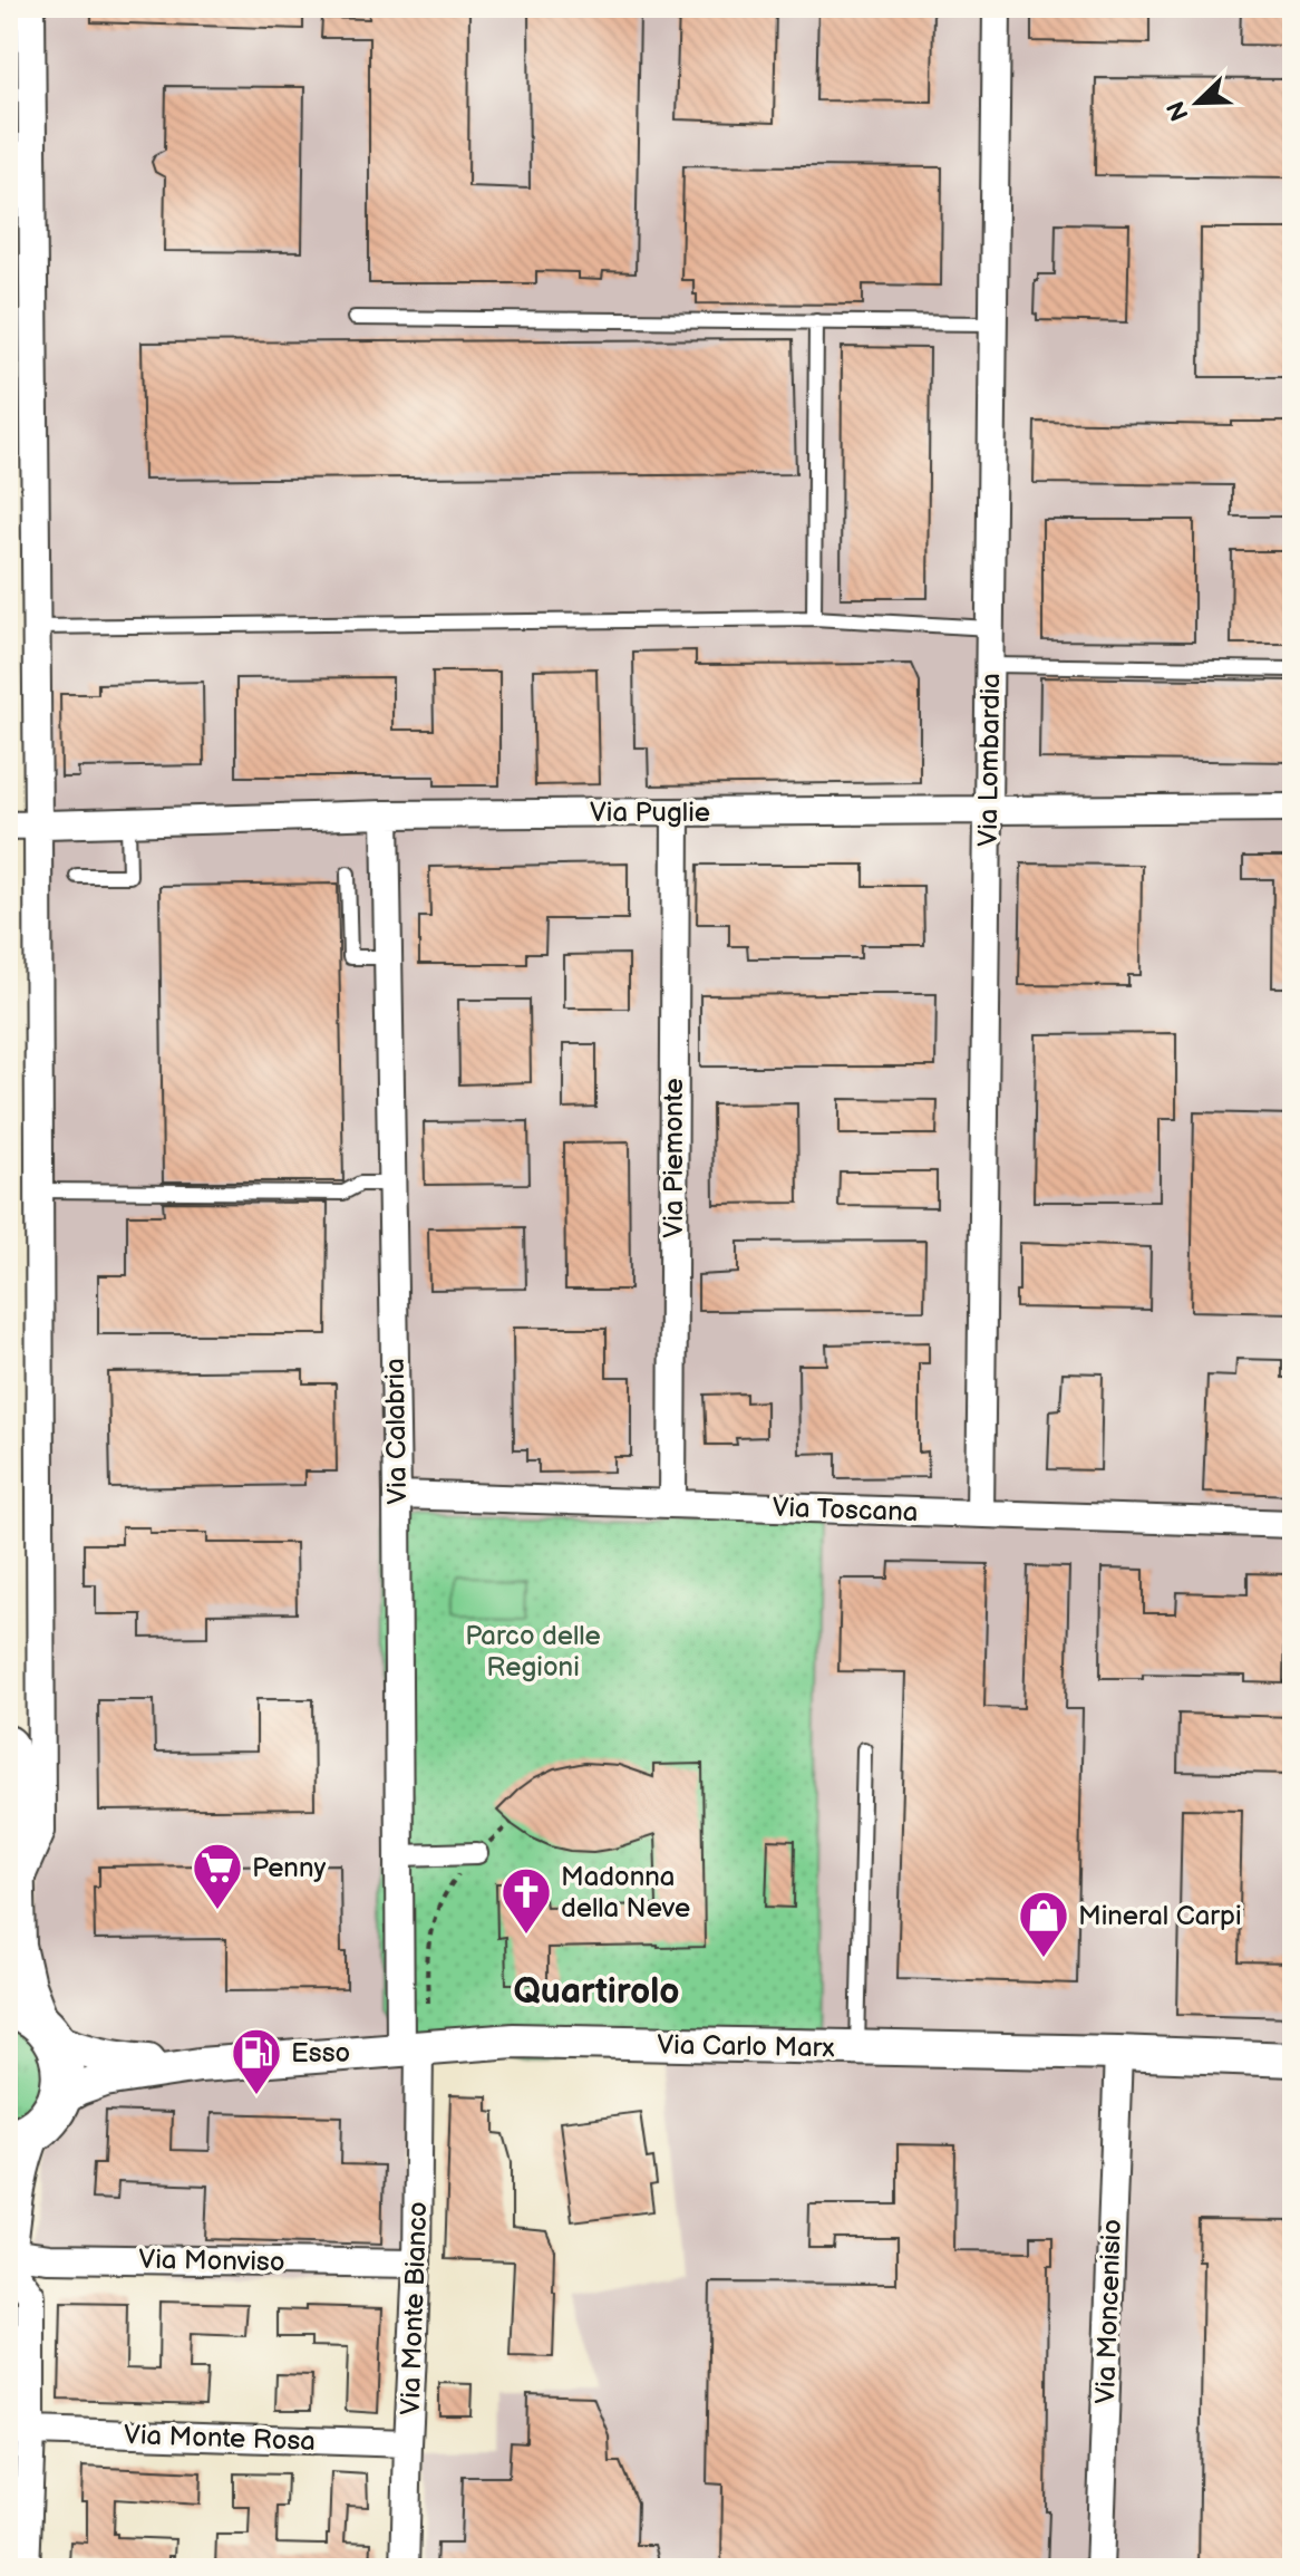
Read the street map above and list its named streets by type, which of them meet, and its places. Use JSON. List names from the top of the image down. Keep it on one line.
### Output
{"streets":{"main road":["Via Carlo Marx"],"street":["Via Lombardia","Via Puglie","Via Piemonte","Via Calabria","Via Toscana","Via Monviso","Via Monte Bianco","Via Moncenisio","Via Monte Rosa"]},"crossings":[["Via Lombardia","Via Puglie"],["Via Lombardia","Via Toscana"],["Via Puglie","Via Piemonte"],["Via Puglie","Via Calabria"],["Via Piemonte","Via Toscana"],["Via Calabria","Via Toscana"],["Via Calabria","Via Carlo Marx"],["Via Calabria","Via Monte Bianco"],["Via Carlo Marx","Via Monte Bianco"],["Via Carlo Marx","Via Moncenisio"],["Via Monviso","Via Monte Bianco"],["Via Monte Bianco","Via Monte Rosa"]],"districts":["Quartirolo"],"parks":["Parco delle Regioni"],"places":{"supermarket":["Penny"],"church":["Madonna della Neve"],"shop":["Mineral Carpi"],"fuel station":["Esso"]},"north":"bottom left"}
